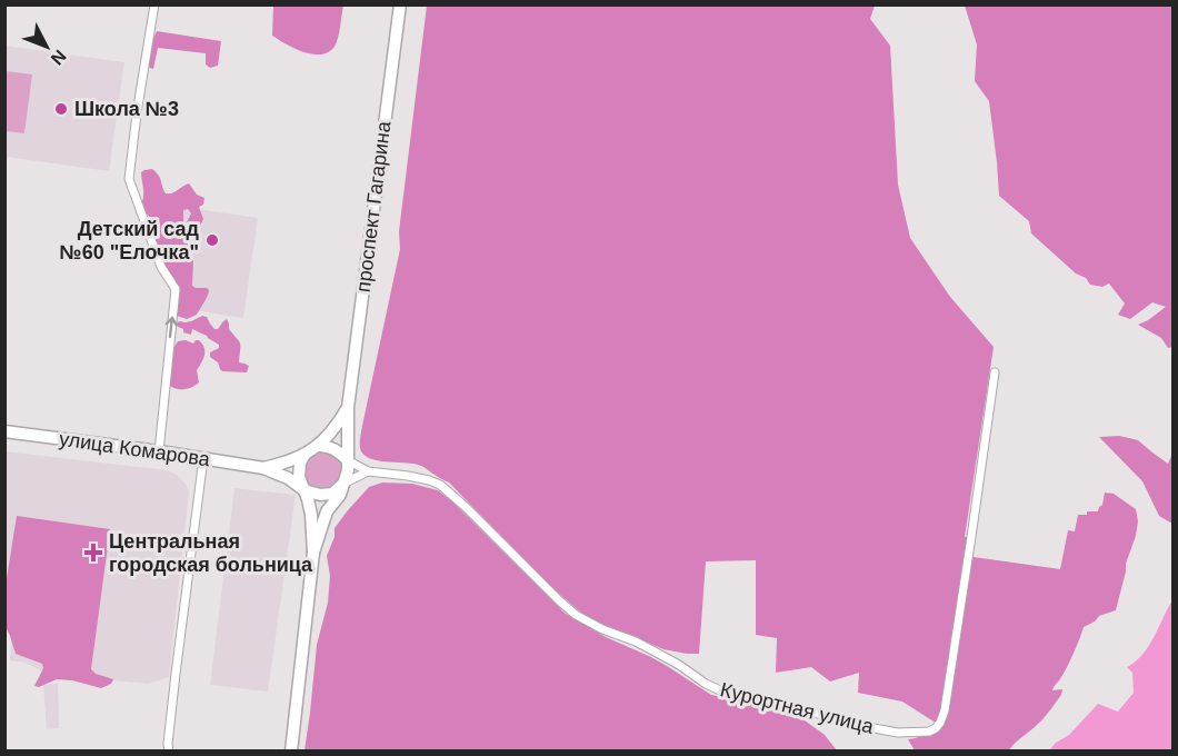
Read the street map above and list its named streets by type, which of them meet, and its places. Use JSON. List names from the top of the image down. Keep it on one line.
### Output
{"streets":{"main road":["проспект Гагарина","улица Комарова"],"street":["Курортная улица"]},"crossings":[["проспект Гагарина","Курортная улица"]],"places":{"other":["Школа №3","Детский сад №60 \"Елочка\""],"health":["Центральная городская больница"]},"north":"bottom right"}
